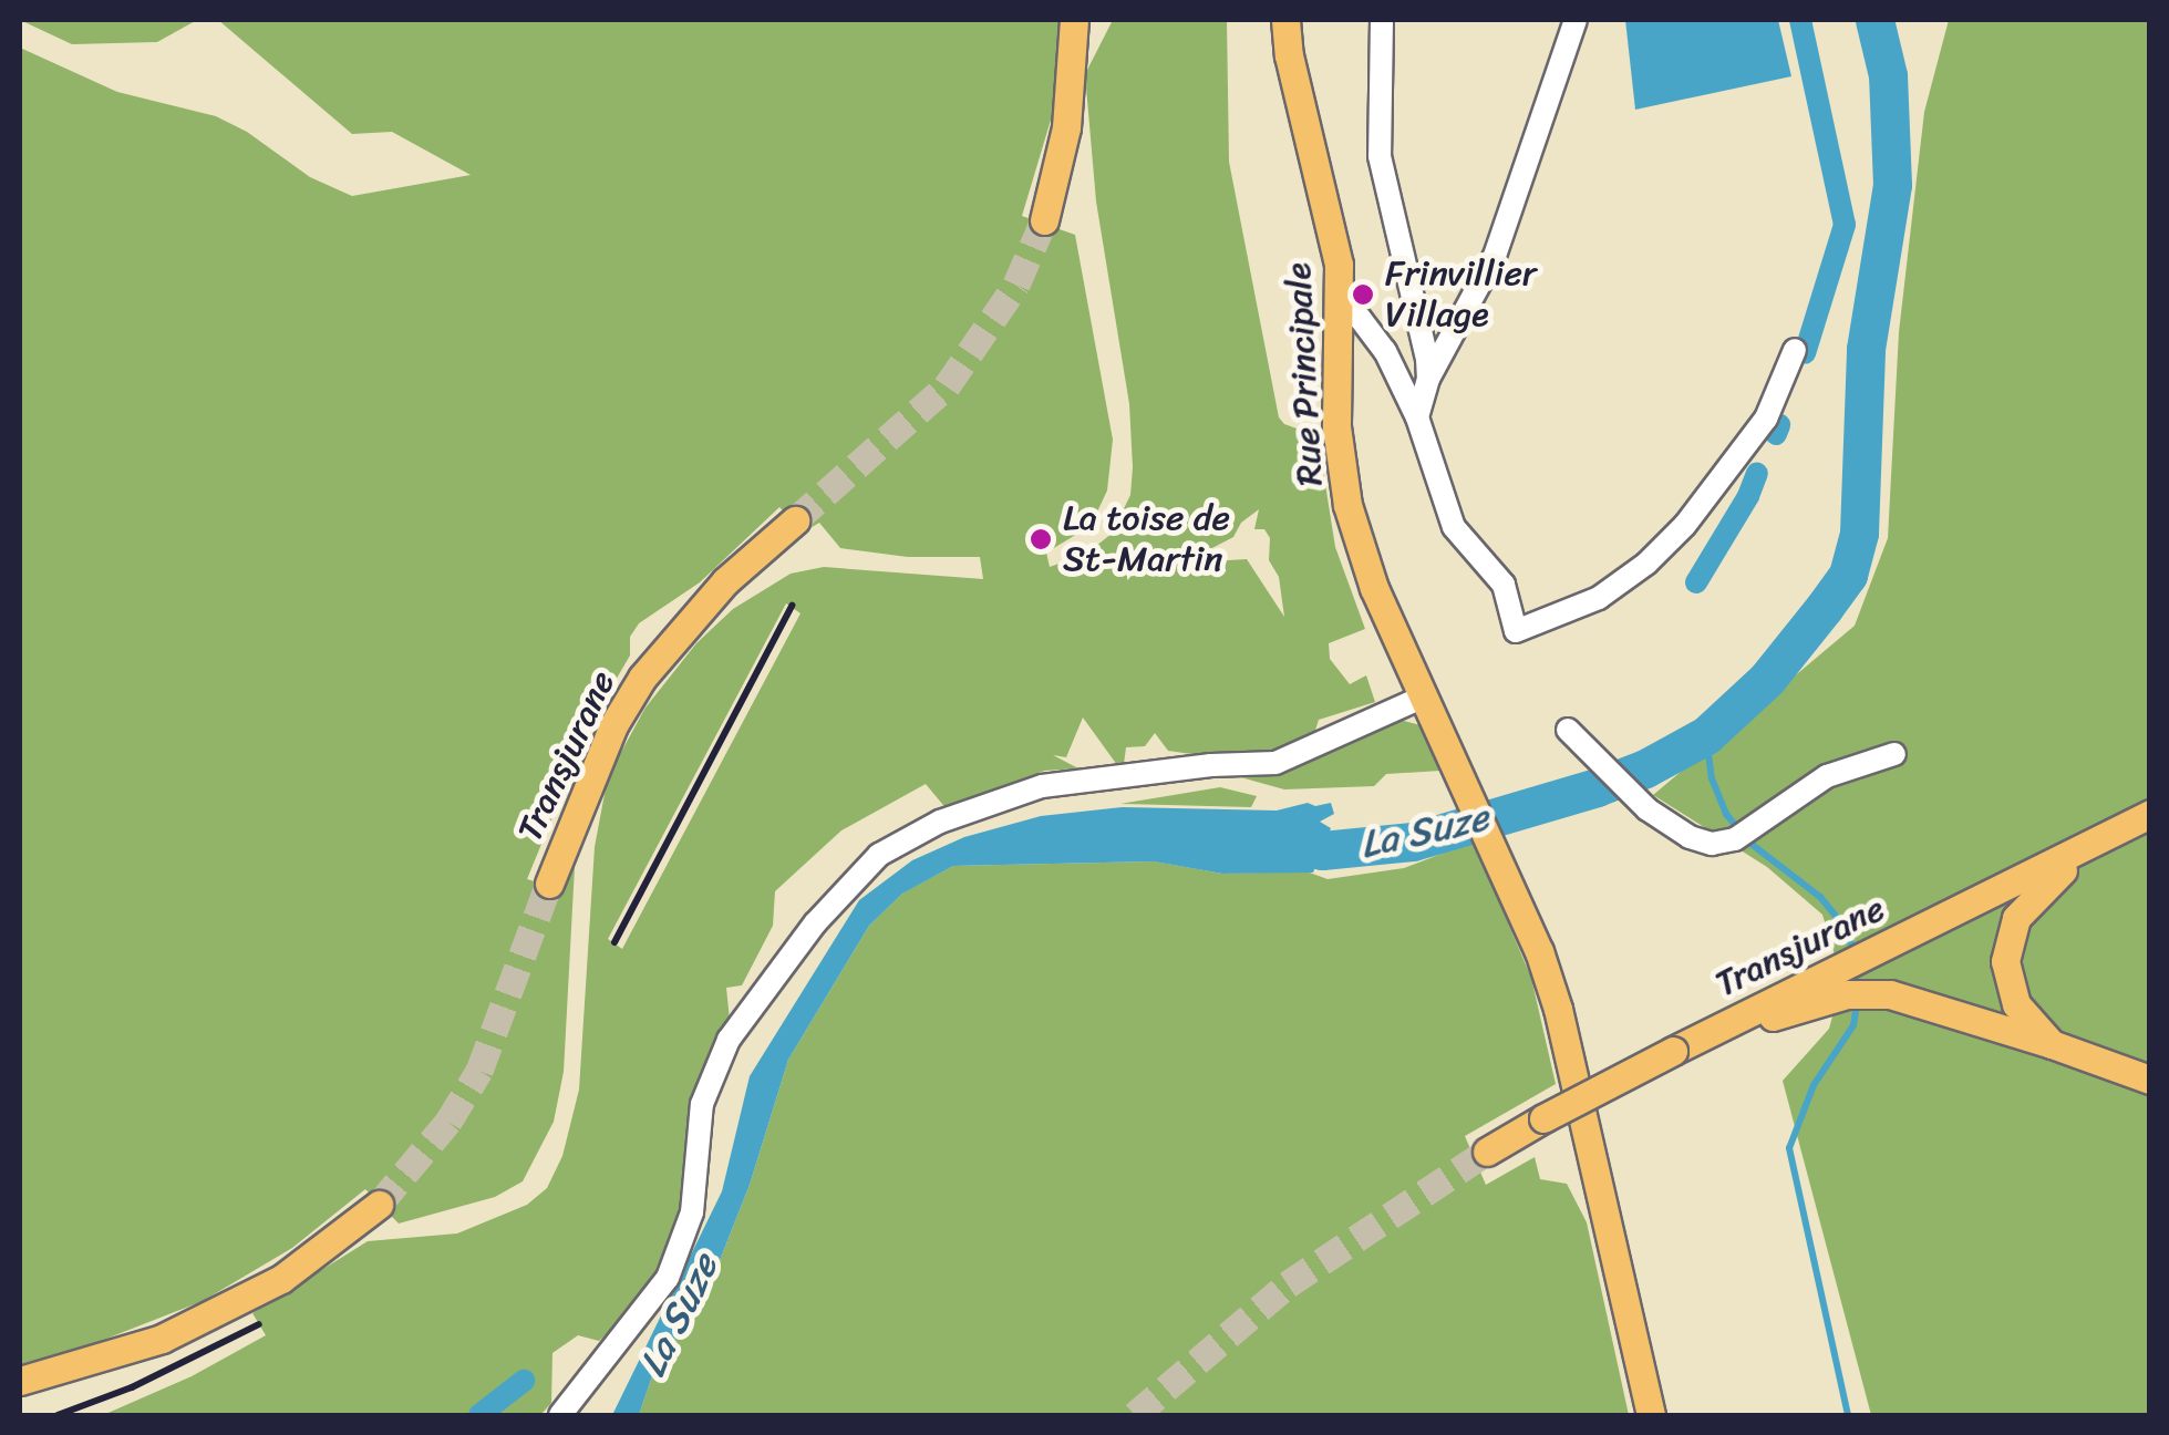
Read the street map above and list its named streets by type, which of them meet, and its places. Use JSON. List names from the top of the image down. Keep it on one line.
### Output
{"streets":{"main road":["Rue Principale","Transjurane"]},"water":["La Suze"],"places":["Frinvillier Village","La toise de St-Martin"]}
